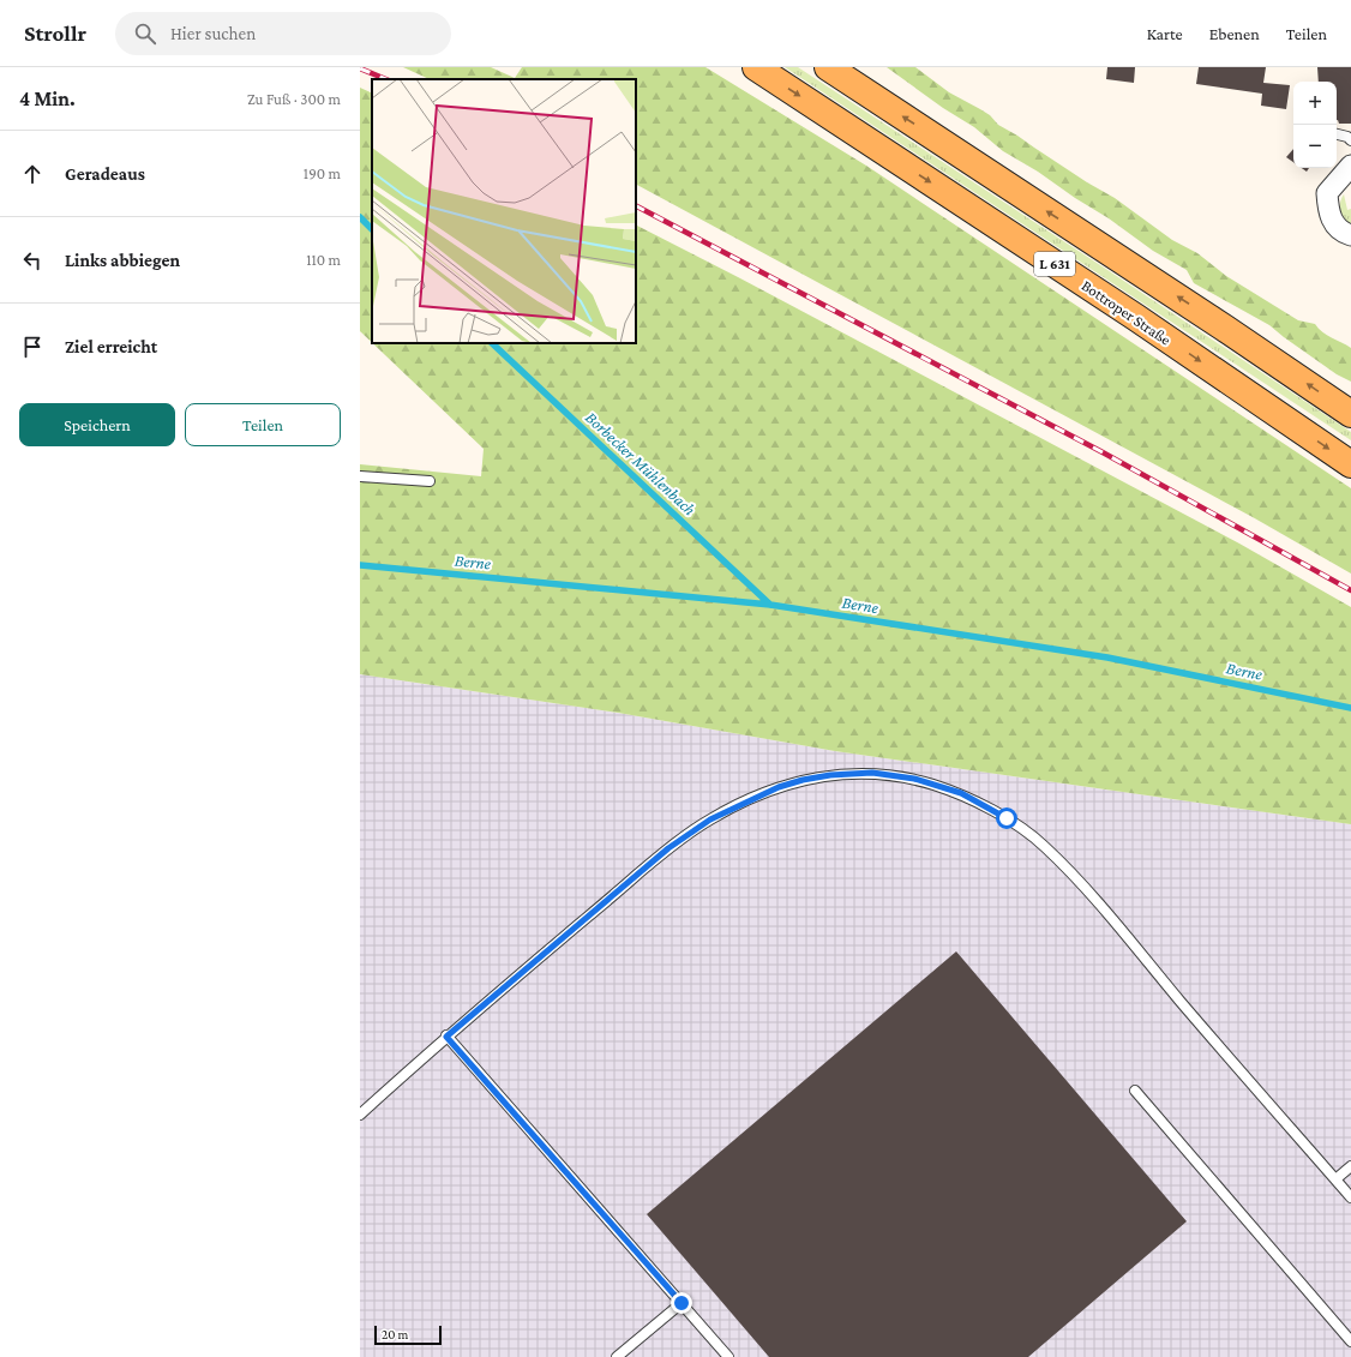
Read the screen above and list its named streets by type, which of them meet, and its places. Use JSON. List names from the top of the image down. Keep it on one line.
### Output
{"streets":{"main road":["L 631","Bottroper Straße"]},"water":["Borbecker Mühlenbach","Berne"],"scale_bar":"20 m","page":{"header":"Strollr","search":"Hier suchen","nav":["Karte","Ebenen","Teilen"],"heading":["4 Min.","Zu Fuß · 300 m"],"map_buttons":["+","−"],"list":[["Geradeaus","190 m"],["Links abbiegen","110 m"],"Ziel erreicht"],"buttons":["Speichern","Teilen"],"scale":"20 m"}}
